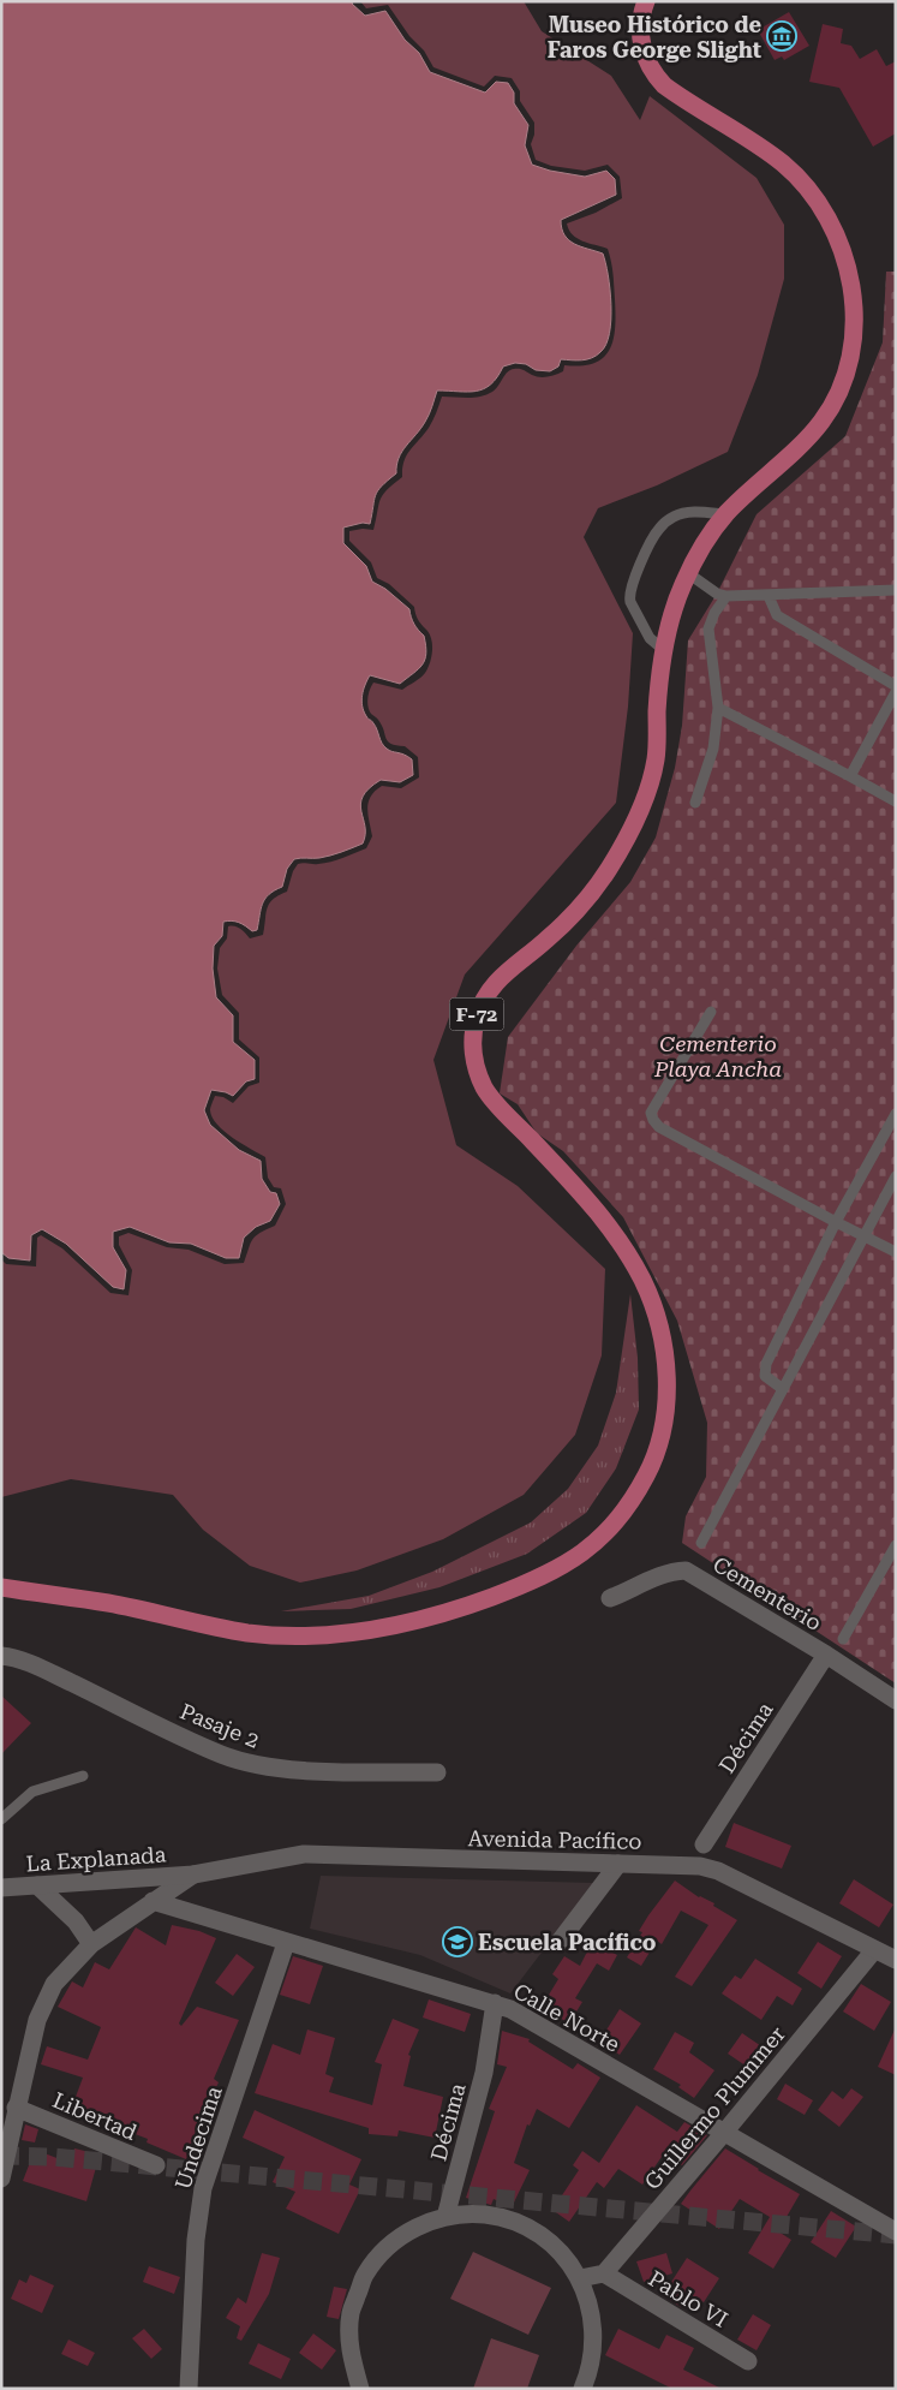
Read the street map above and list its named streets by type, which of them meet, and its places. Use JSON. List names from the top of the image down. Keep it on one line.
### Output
{"streets":{"main road":["F-72"],"street":["Cementerio","Pasaje 2","Décima","Avenida Pacífico","La Explanada","Calle Norte","Guillermo Plummer","Libertad","Undecima","Pablo VI"]},"crossings":[["Cementerio","Décima"],["Décima","Calle Norte"],["Avenida Pacífico","La Explanada"],["Avenida Pacífico","Guillermo Plummer"],["Calle Norte","Guillermo Plummer"],["Calle Norte","Undecima"],["Guillermo Plummer","Pablo VI"]],"parks":["Cementerio Playa Ancha"],"places":{"museum":["Museo Histórico de Faros George Slight"],"school or university":["Escuela Pacífico"]}}
